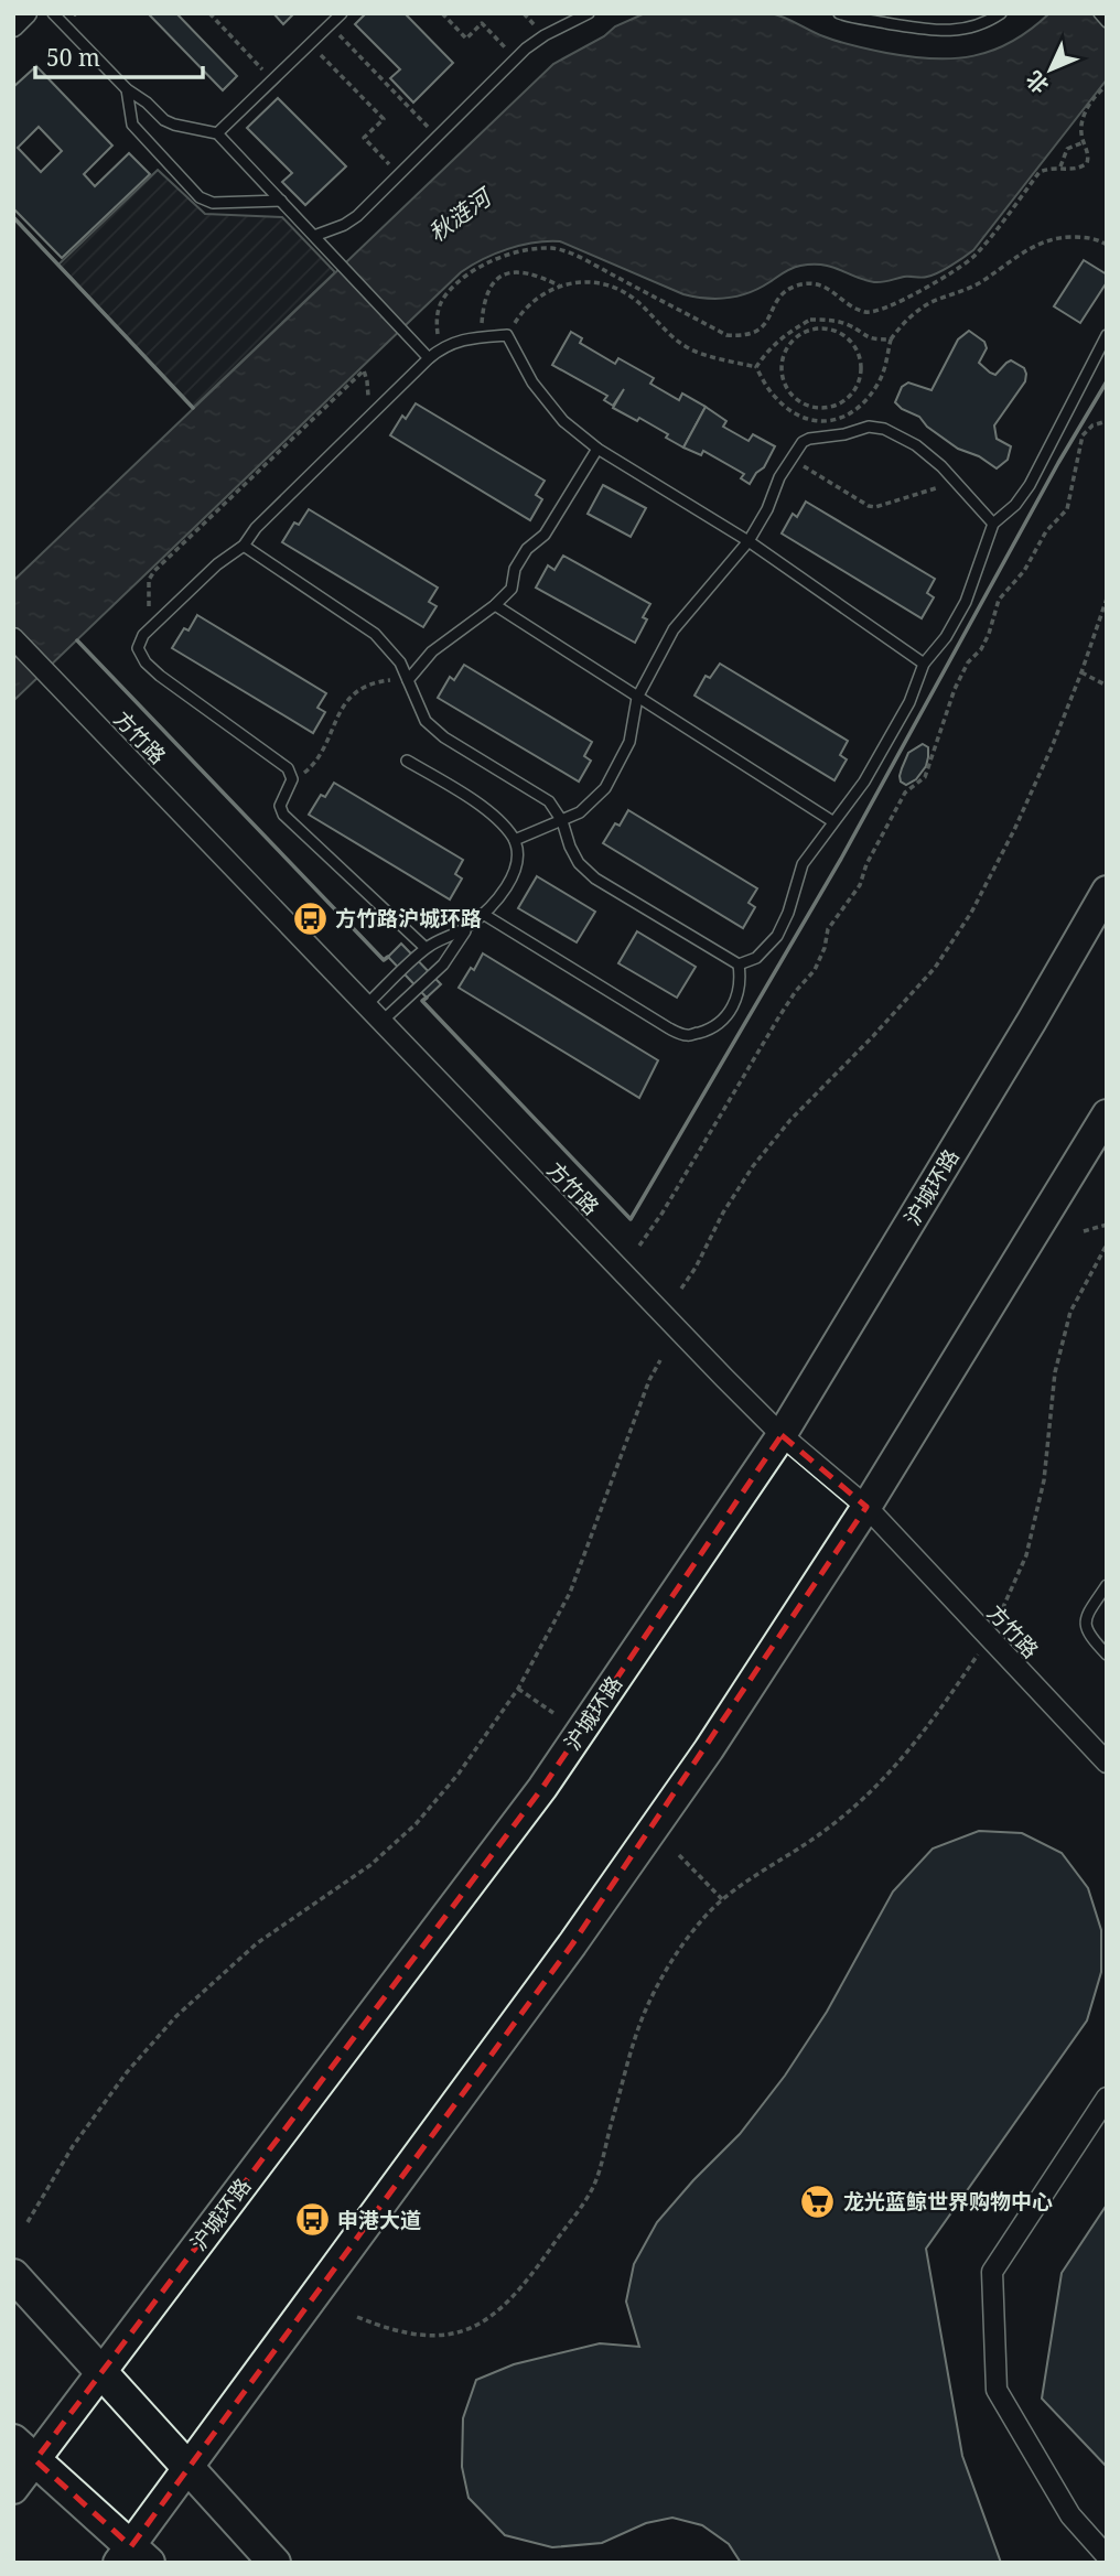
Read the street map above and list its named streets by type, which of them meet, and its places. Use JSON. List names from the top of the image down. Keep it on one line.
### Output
{"streets":{"main road":["沪城环路"],"street":["方竹路"]},"crossings":[["方竹路","沪城环路"]],"water":["秋涟河"],"places":{"bus stop":["方竹路沪城环路","申港大道"],"supermarket":["龙光蓝鲸世界购物中心"]},"scale_bar":"50 m","north":"bottom left"}
